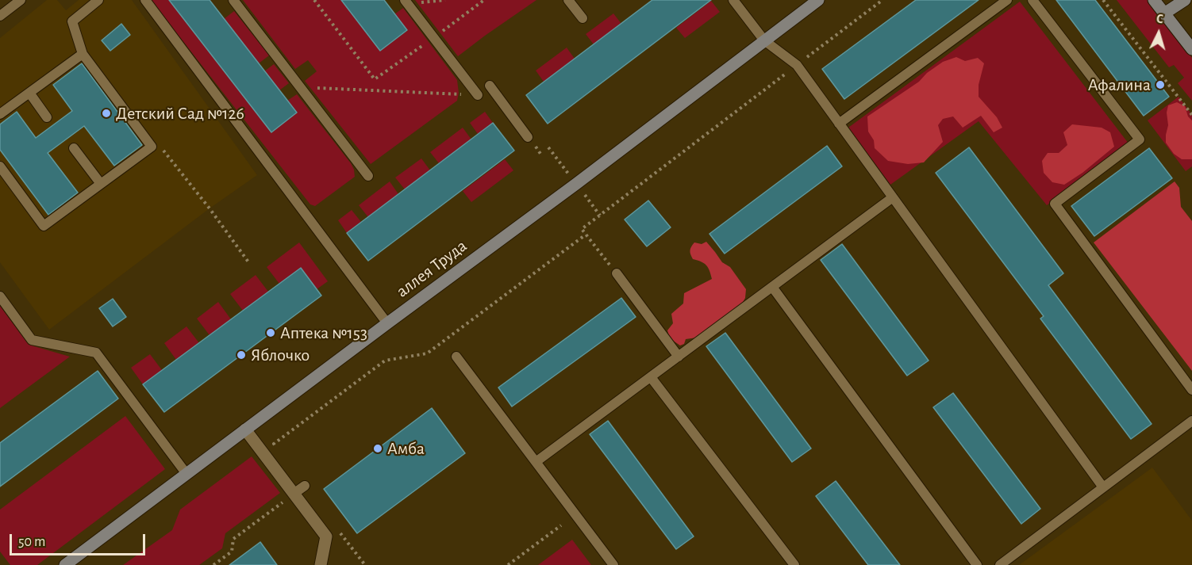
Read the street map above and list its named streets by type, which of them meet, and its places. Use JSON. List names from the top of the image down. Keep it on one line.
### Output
{"streets":{"street":["аллея Труда"]},"places":["Афалина","Детский Сад №126","Аптека №153","Яблочко","Амба"],"scale_bar":"50 m","north":"top"}
